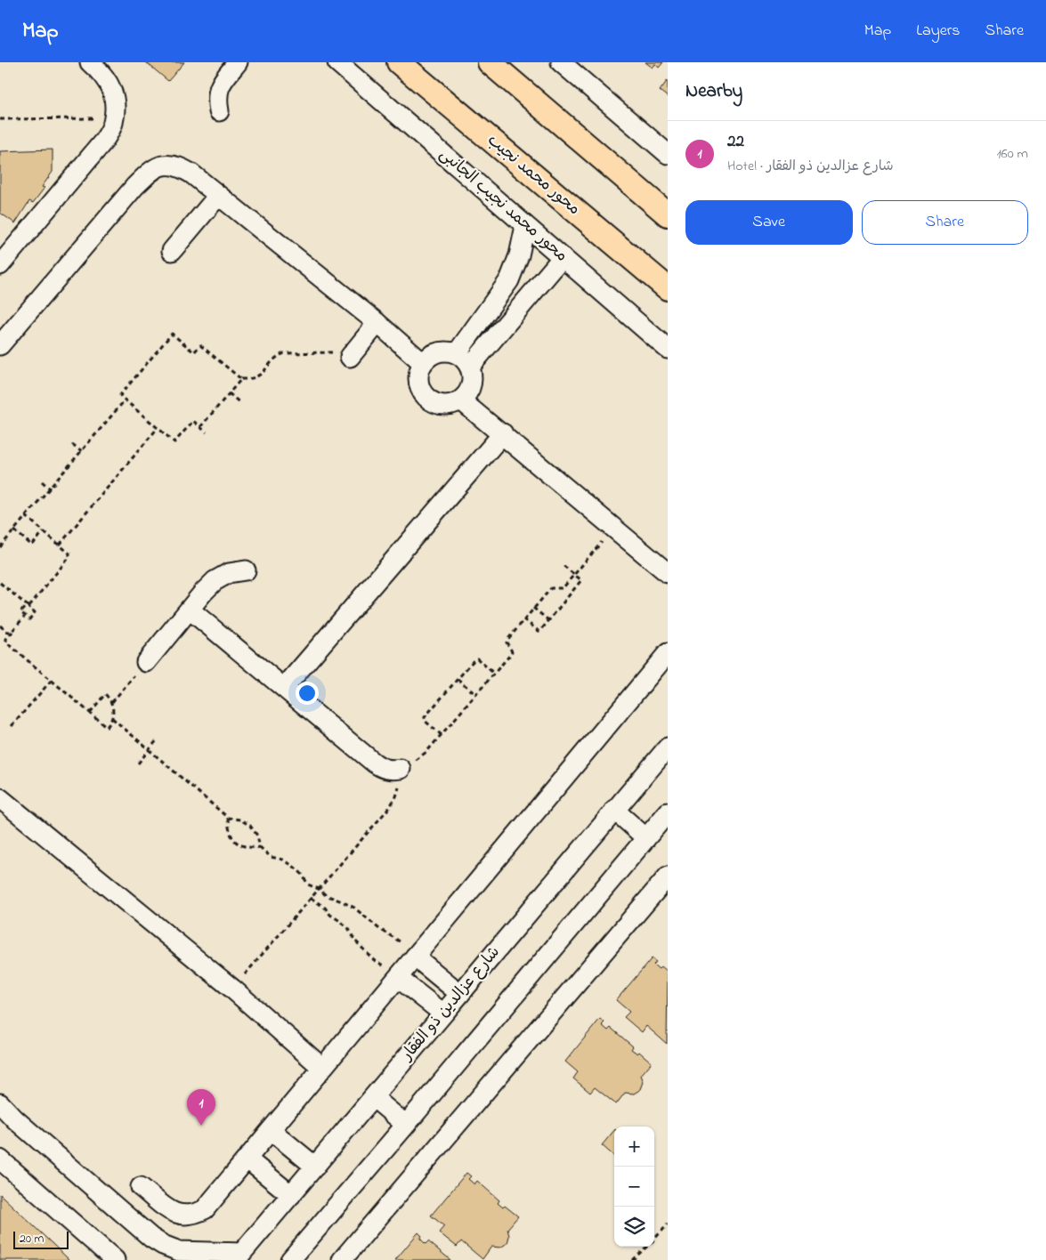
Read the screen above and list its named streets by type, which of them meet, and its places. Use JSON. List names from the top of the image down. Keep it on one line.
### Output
{"streets":{"main road":["محور محمد نجيب"],"street":["محور محمد نجيب الجانبى","شارع عزالدين ذو الفقار"]},"scale_bar":"20 m","page":{"header":"Map","nav":["Map","Layers","Share"],"heading":"Nearby","list":[{"mark":"1","name":"22","note":"Hotel · شارع عزالدين ذو الفقار","value":"160 m"}],"buttons":["Save","Share"],"pins":"1","map_buttons":["+","−"],"scale":"20 m"}}
